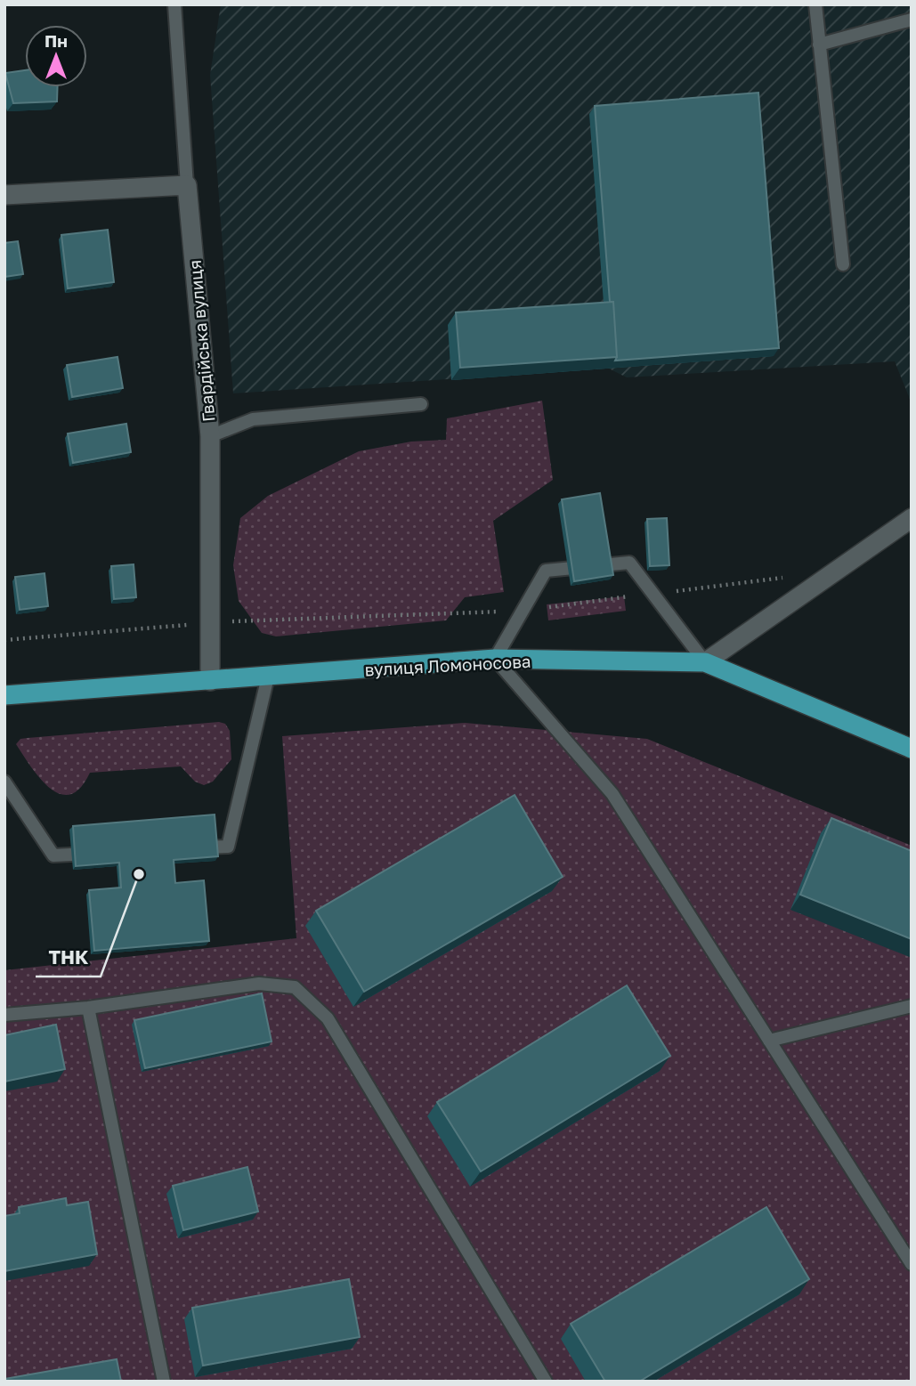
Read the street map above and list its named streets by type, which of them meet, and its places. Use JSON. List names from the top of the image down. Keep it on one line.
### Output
{"streets":{"main road":["вулиця Ломоносова"],"street":["Гвардійська вулиця"]},"crossings":[["Гвардійська вулиця","вулиця Ломоносова"]],"places":["ТНК"],"north":"top"}
